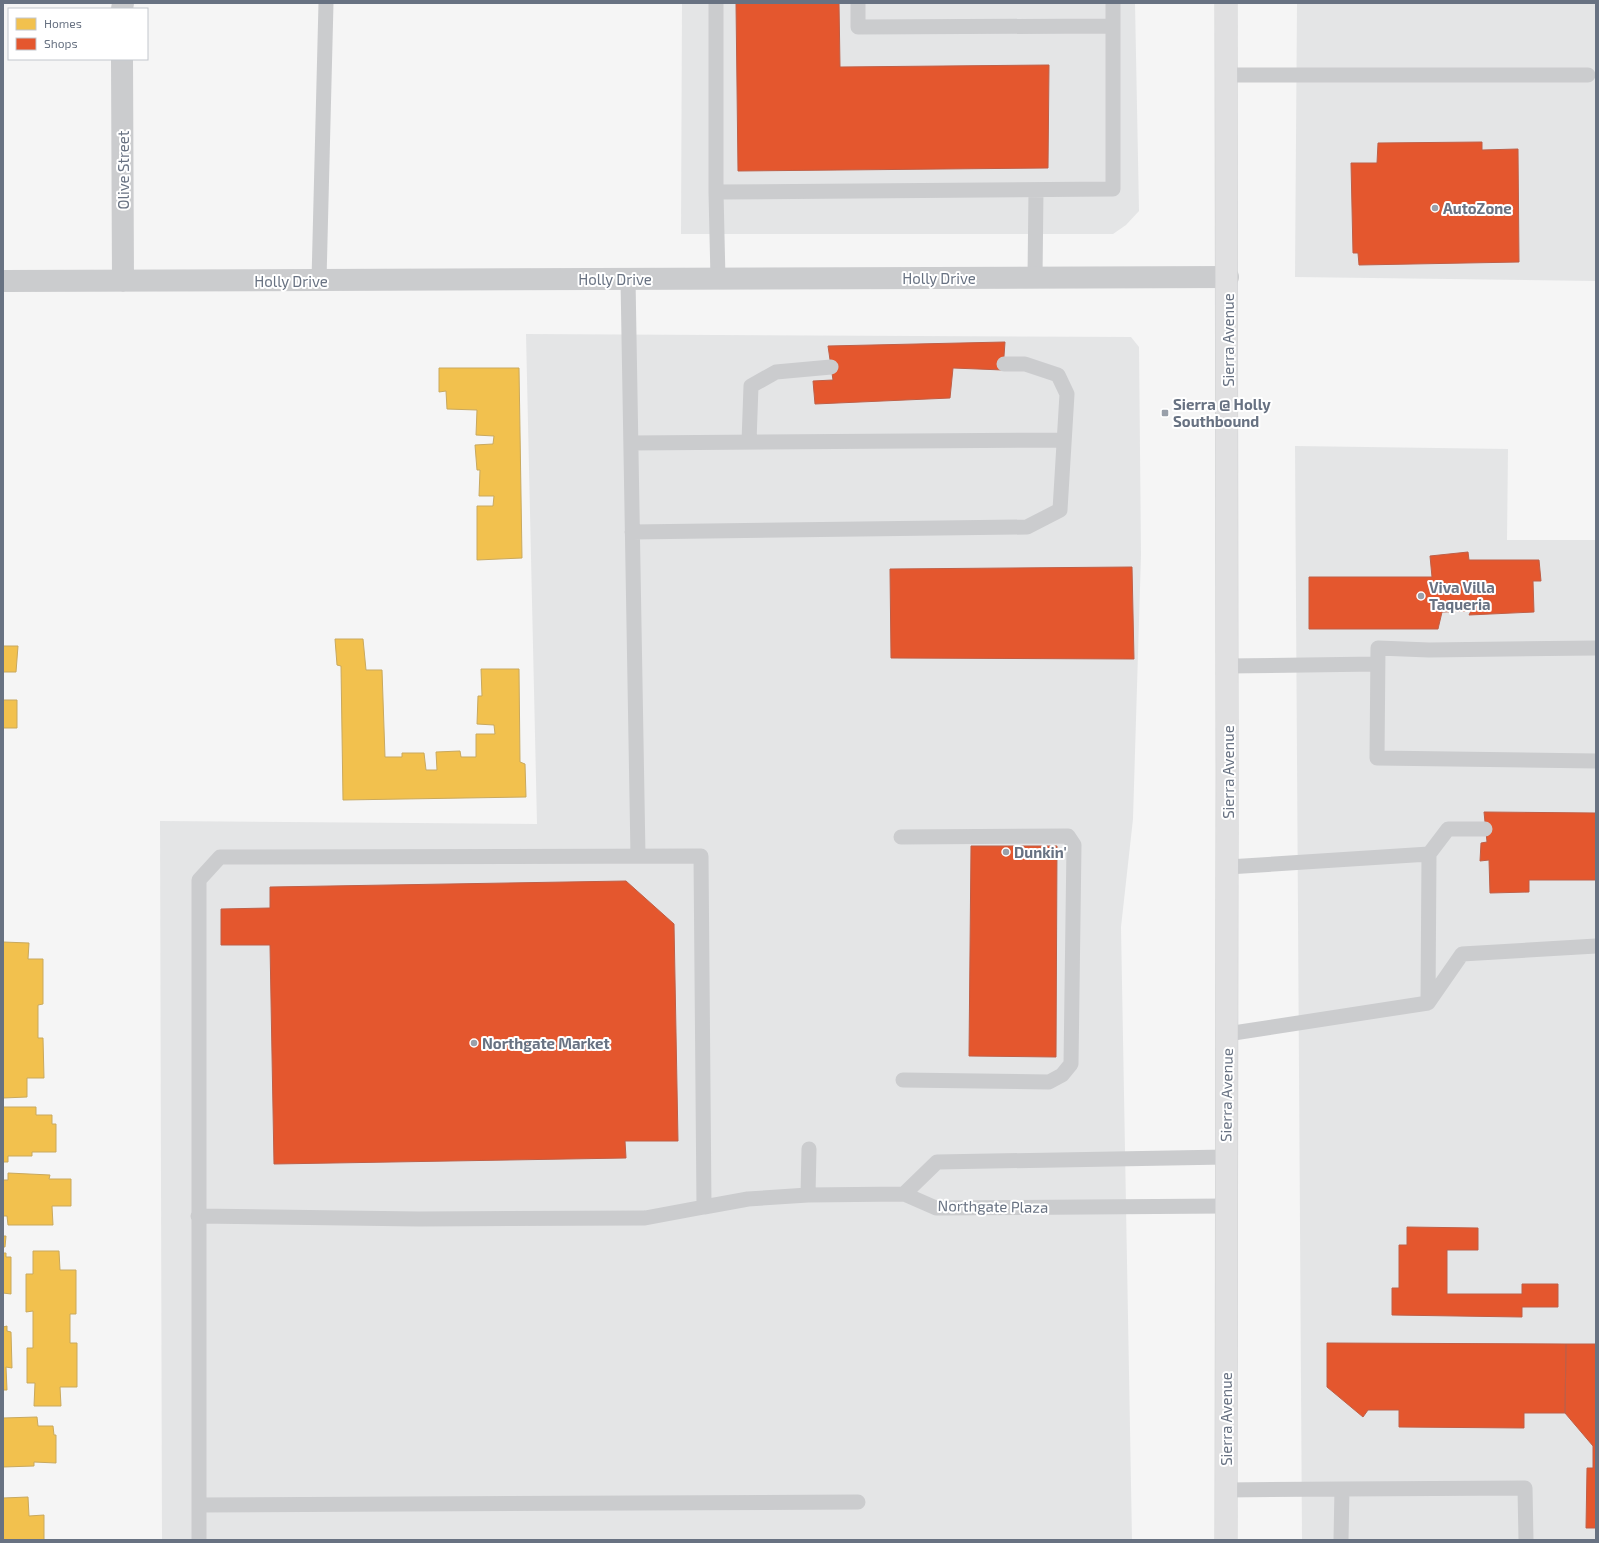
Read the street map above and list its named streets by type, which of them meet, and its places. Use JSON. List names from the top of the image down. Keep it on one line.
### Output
{"streets":{"main road":["Sierra Avenue"],"street":["Olive Street","Holly Drive"],"lane":["Northgate Plaza"]},"crossings":[["Olive Street","Holly Drive"],["Holly Drive","Sierra Avenue"],["Sierra Avenue","Northgate Plaza"]],"places":{"other":["AutoZone","Viva Villa Taqueria","Dunkin'","Northgate Market"],"transit":["Sierra @ Holly Southbound"]},"legend":["Homes","Shops"]}
